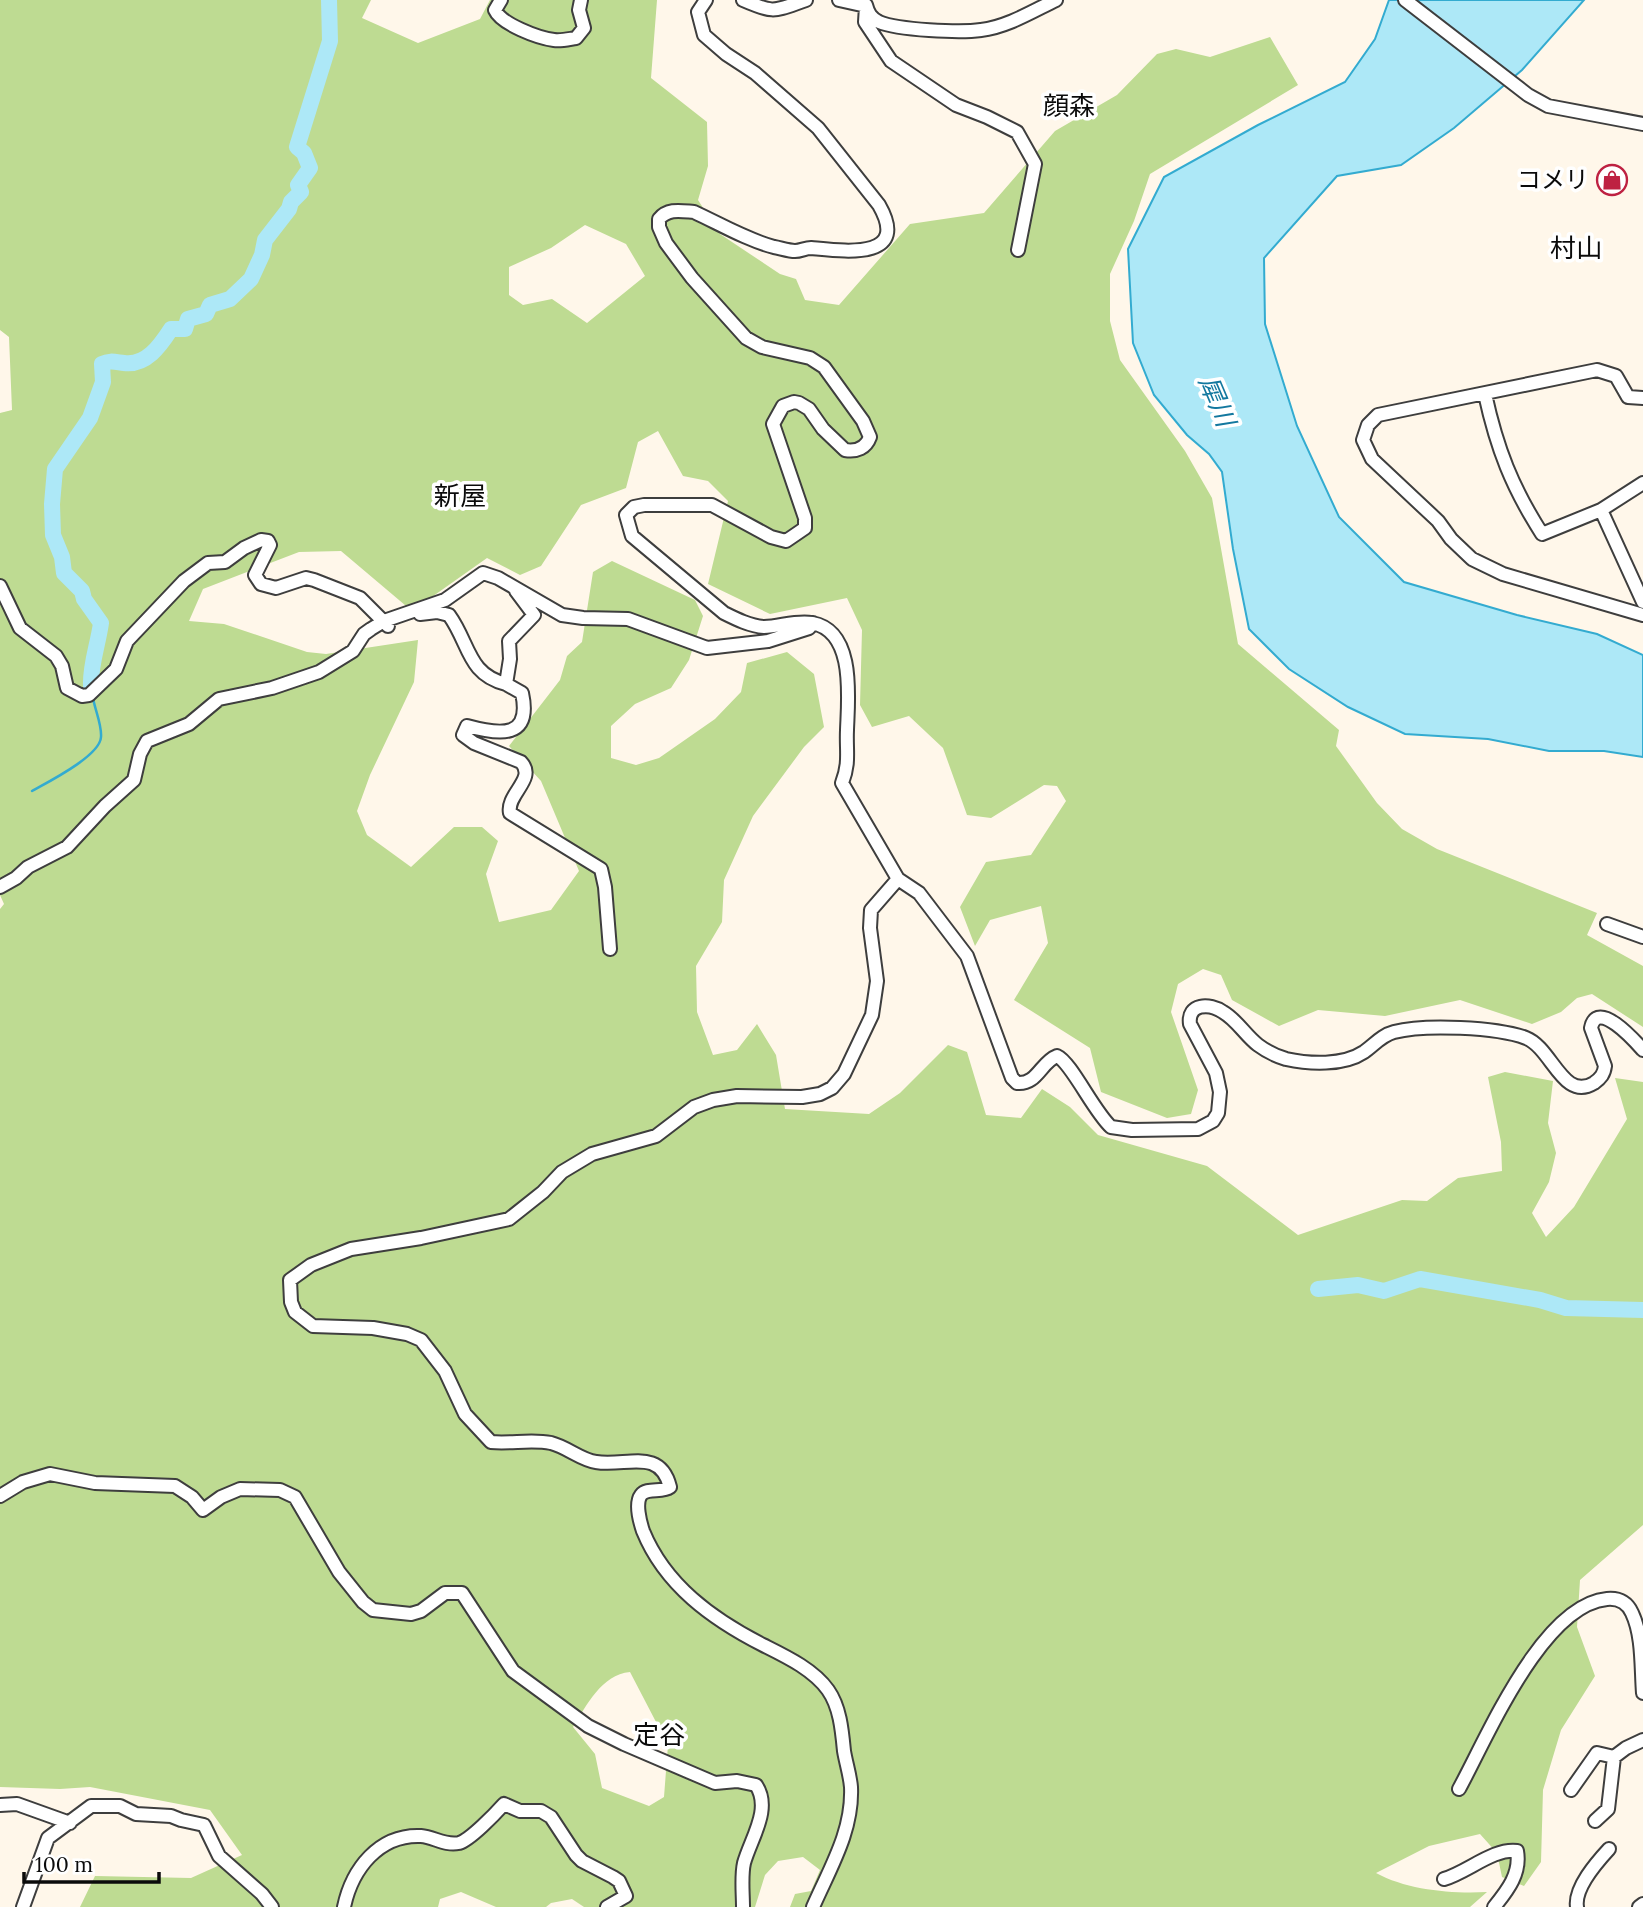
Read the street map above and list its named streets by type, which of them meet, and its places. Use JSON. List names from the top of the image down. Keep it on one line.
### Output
{"districts":["顔森","村山","新屋","定谷"],"water":["犀川"],"places":{"shop":["コメリ"]},"scale_bar":"100 m"}
